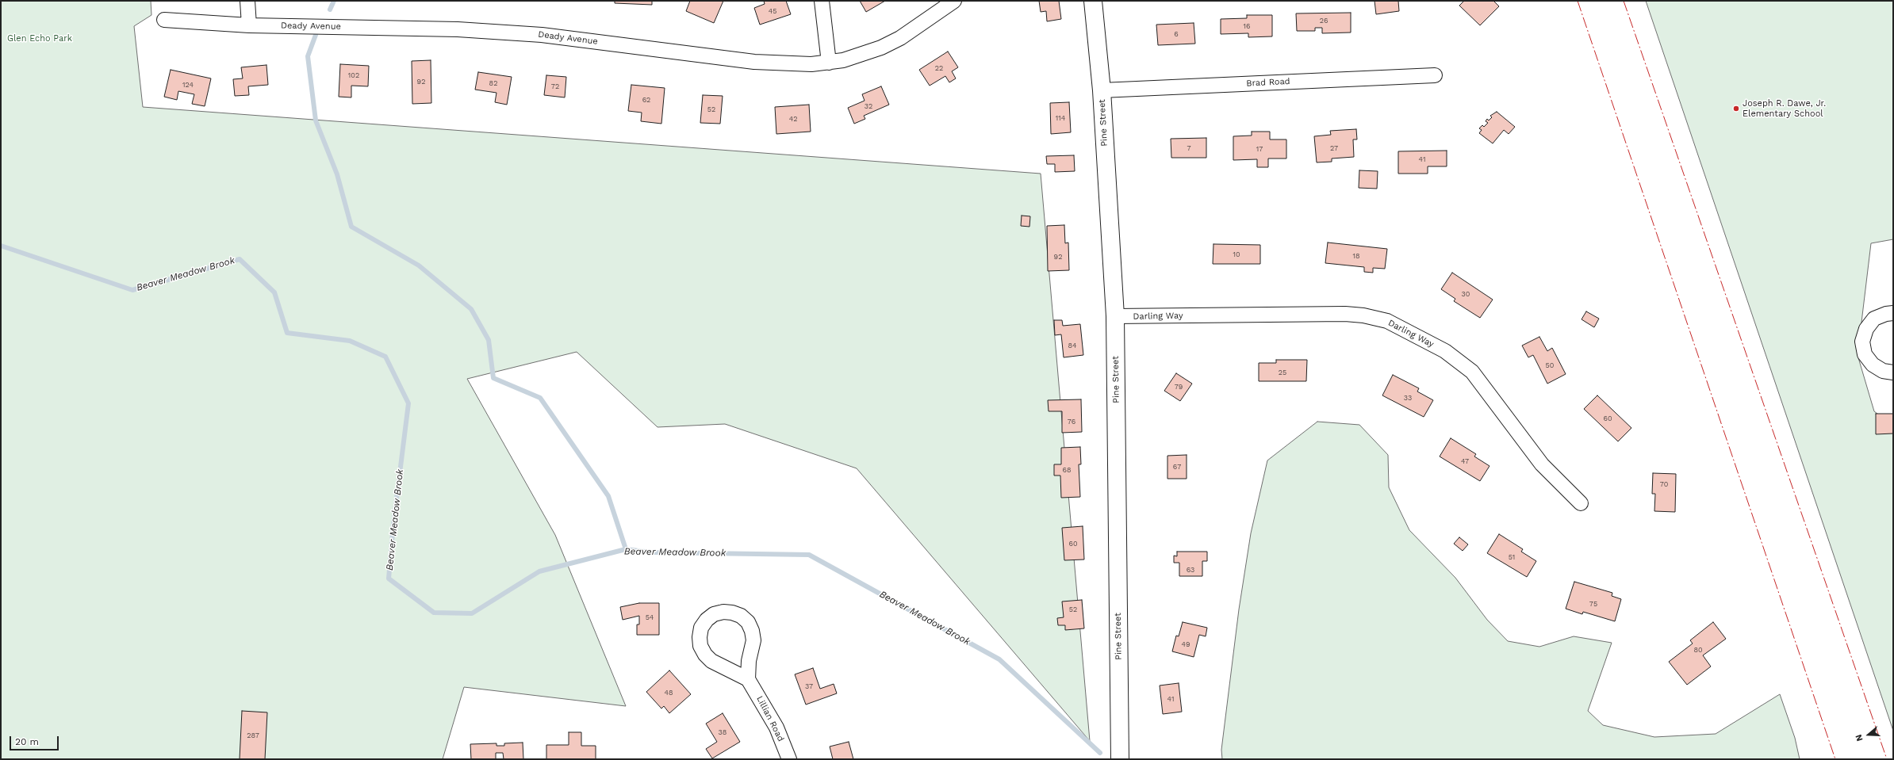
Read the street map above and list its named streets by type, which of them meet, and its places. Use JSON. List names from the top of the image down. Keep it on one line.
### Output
{"streets":{"street":["Deady Avenue","Brad Road","Pine Street","Darling Way","Lillian Road"]},"crossings":[["Brad Road","Pine Street"],["Pine Street","Darling Way"]],"water":["Beaver Meadow Brook"],"parks":["Glen Echo Park"],"places":["Joseph R. Dawe, Jr. Elementary School"],"house_numbers":["45","26","16","6","22","102","92","82","124","72","62","32","52","114","42","7","27","17","41","10","18","92","30","84","50","25","79","33","60","76","47","67","68","70","60","51","63","75","52","54","49","80","37","48","41","38","287"],"scale_bar":"20 m","north":"left"}
